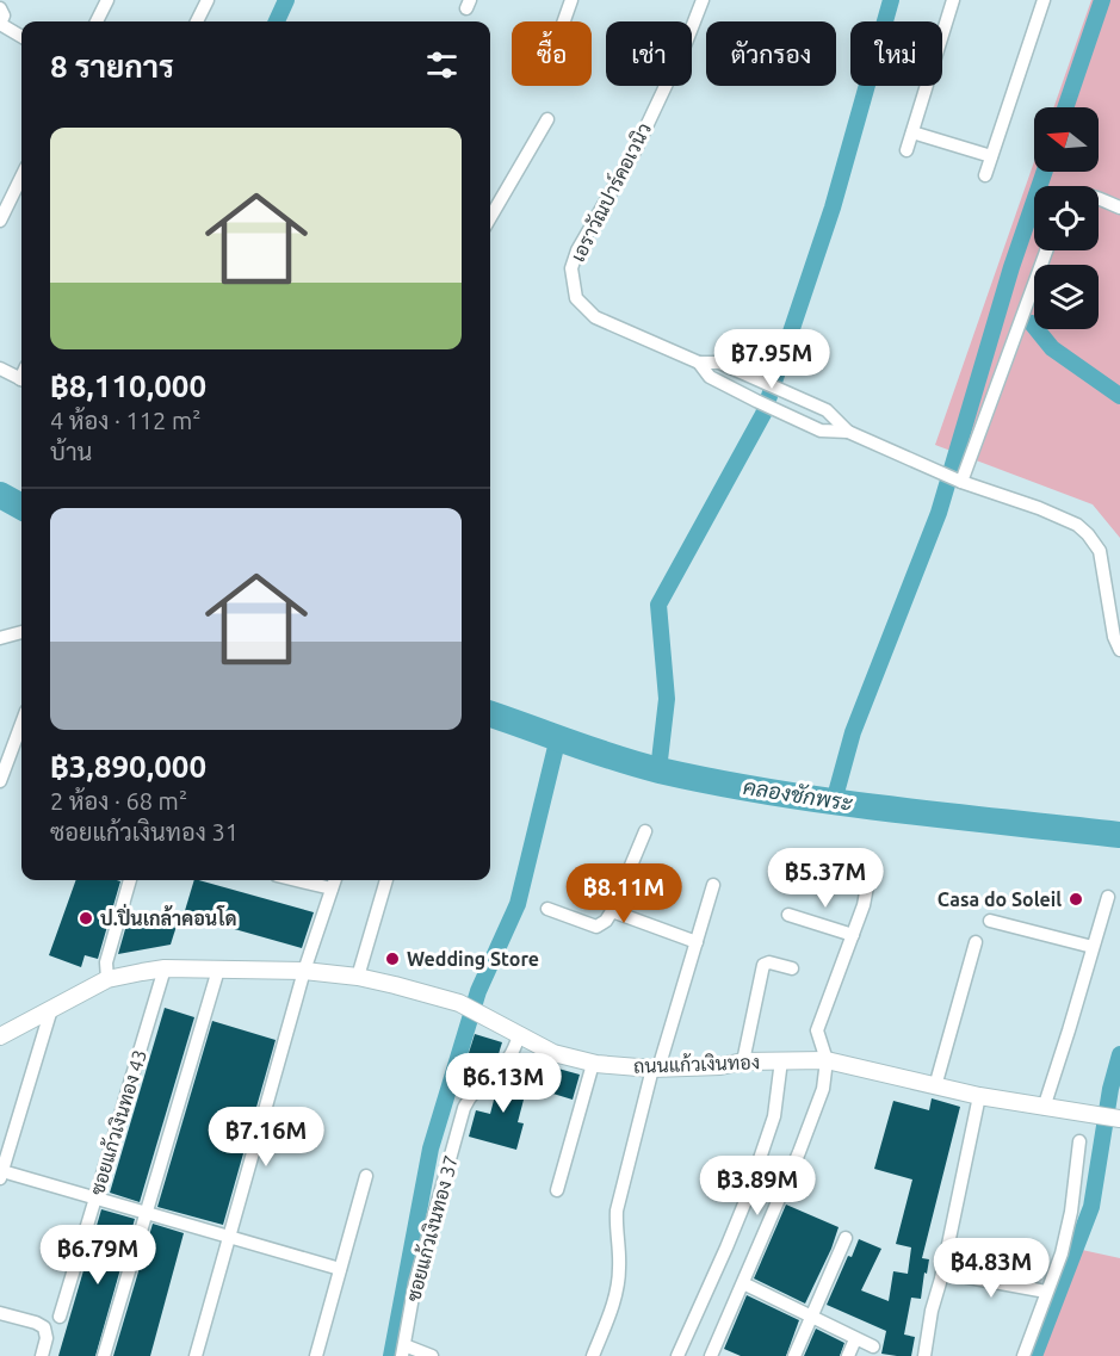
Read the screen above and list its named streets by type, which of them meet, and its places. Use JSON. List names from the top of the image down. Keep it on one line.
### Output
{"streets":{"street":["เอราวัณปาร์คอเวนิว","ถนนแก้วเงินทอง","ซอยแก้วเงินทอง 43","ซอยแก้วเงินทอง 37"]},"crossings":[["ถนนแก้วเงินทอง","ซอยแก้วเงินทอง 43"],["ถนนแก้วเงินทอง","ซอยแก้วเงินทอง 37"]],"water":["คลองชักพระ"],"places":["Casa do Soleil","ป.ปิ่นเกล้าคอนโด","Wedding Store"],"north":"left","page":{"chip":["ซื้อ","เช่า","ตัวกรอง","ใหม่"],"heading":"8 รายการ","list":[{"name":"฿8,110,000","note":"4 ห้อง · 112 m² · บ้าน"},{"name":"฿3,890,000","note":"2 ห้อง · 68 m² · ซอยแก้วเงินทอง 31"}],"price":["฿7.95M","฿5.37M","฿8.11M","฿6.13M","฿7.16M","฿3.89M","฿6.79M","฿4.83M"]}}
